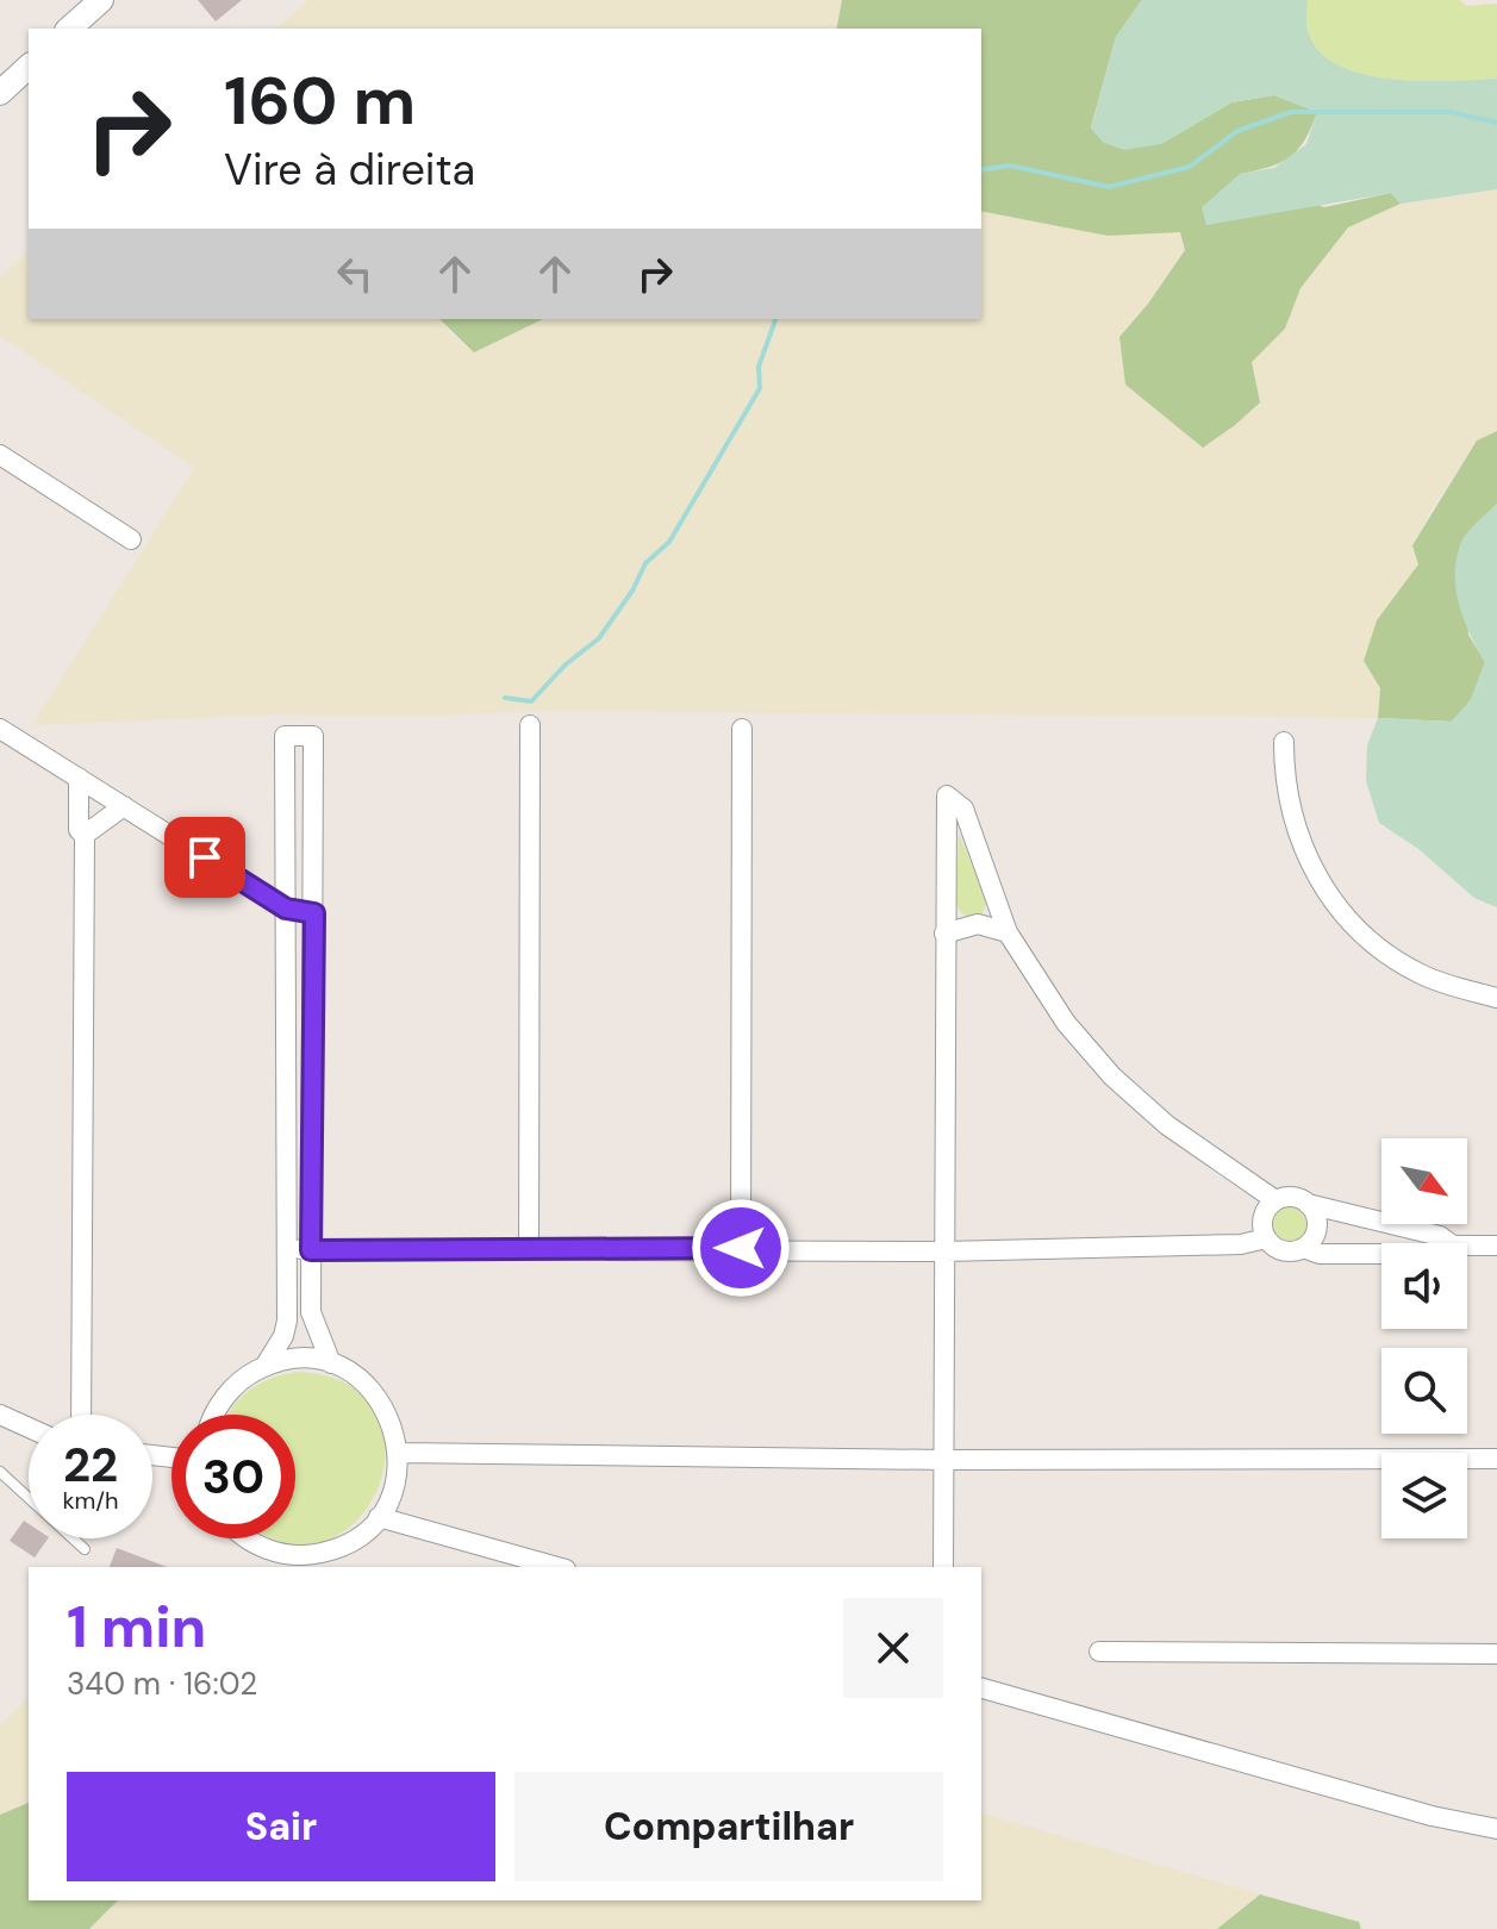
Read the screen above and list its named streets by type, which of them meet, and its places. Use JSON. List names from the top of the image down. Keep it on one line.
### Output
{"north":"bottom right","page":{"turn":["160 m","Vire à direita"],"speed":"22 km/h","limit":"30","heading":["1 min","340 m · 16:02"],"buttons":["Sair","Compartilhar"]}}
